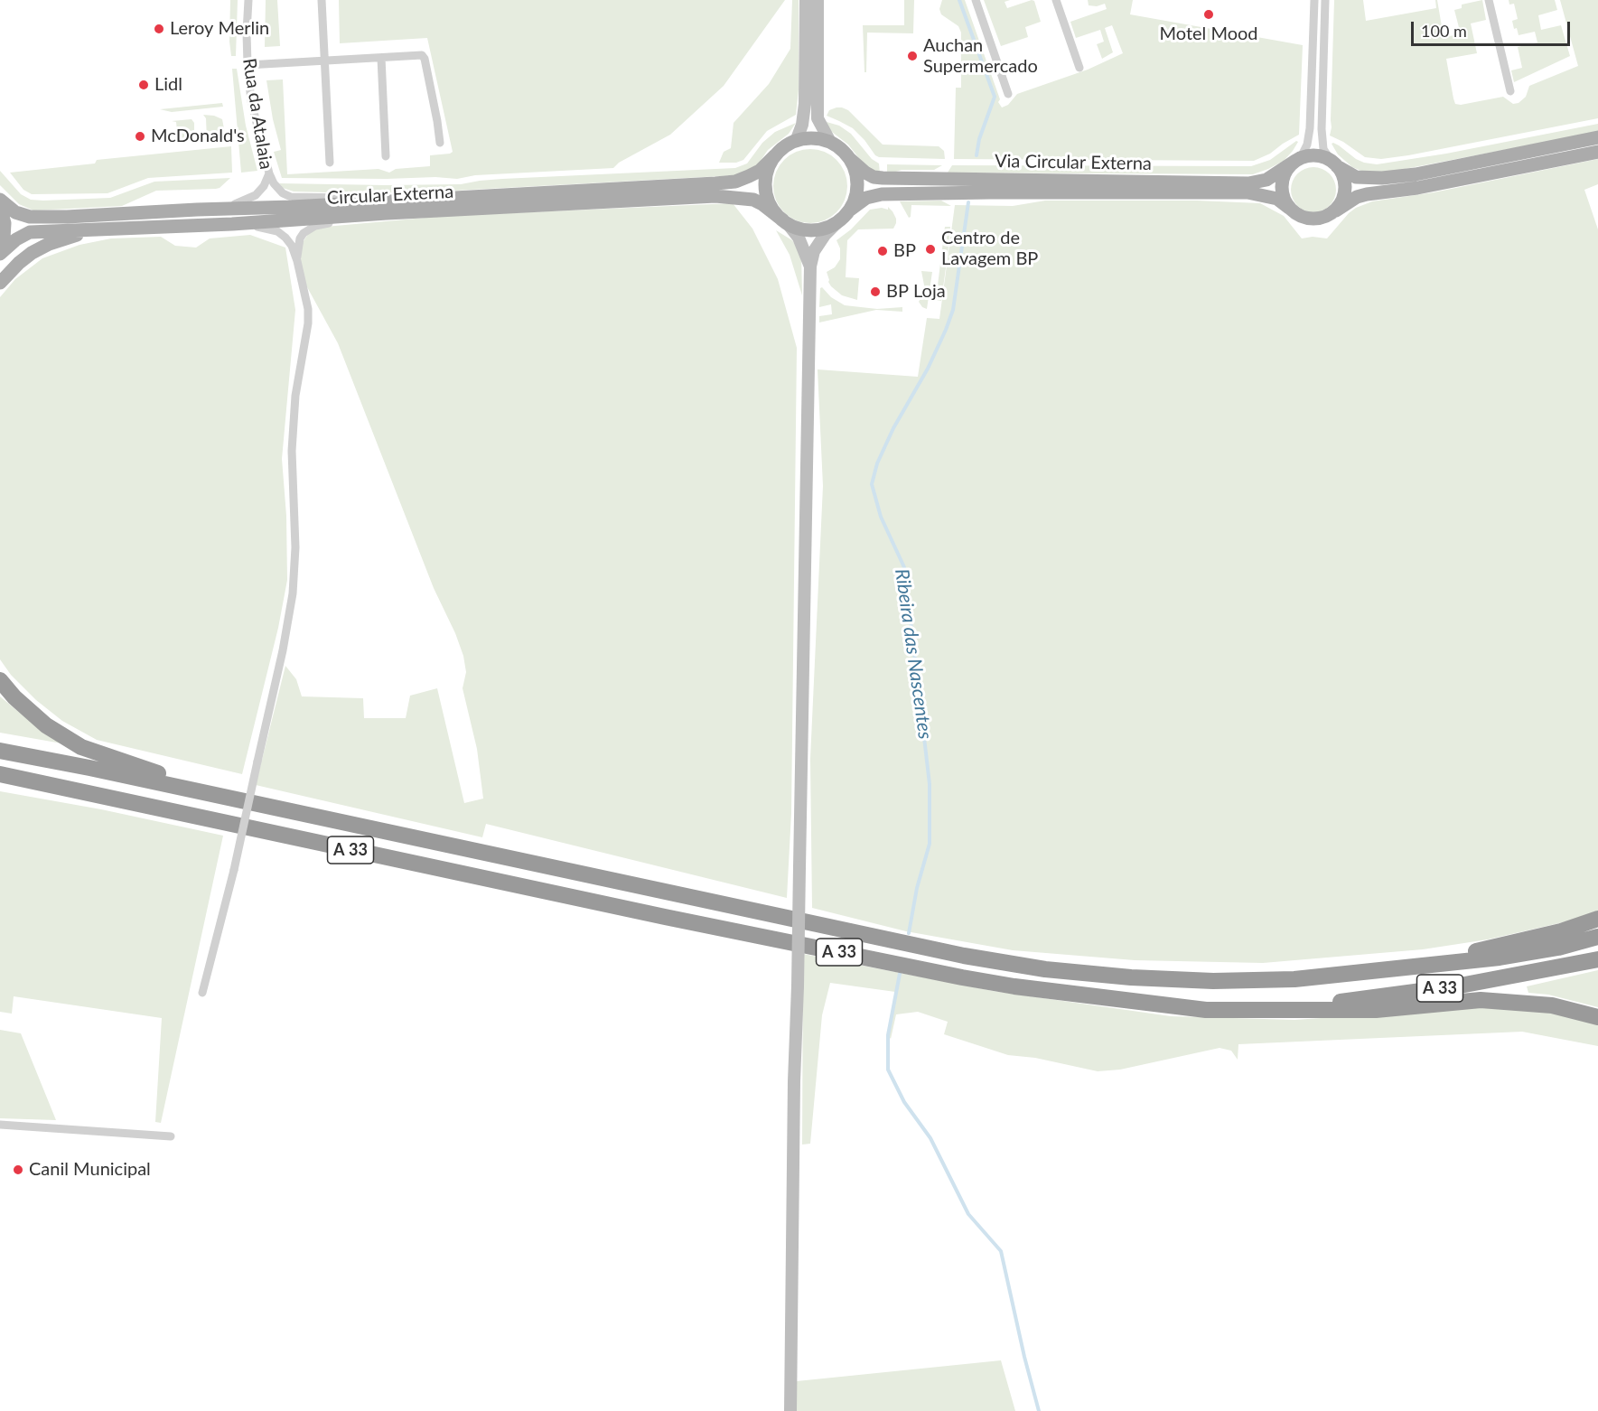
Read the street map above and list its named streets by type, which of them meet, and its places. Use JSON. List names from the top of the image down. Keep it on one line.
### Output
{"streets":{"highway":["A 33"],"main road":["Via Circular Externa","Circular Externa"],"street":["Rua da Atalaia"]},"crossings":[["Rua da Atalaia","Circular Externa"],["Via Circular Externa","Circular Externa"]],"water":["Ribeira das Nascentes"],"places":["Motel Mood","Leroy Merlin","Auchan Supermercado","Lidl","McDonald's","Centro de Lavagem BP","BP","BP Loja","Canil Municipal"],"scale_bar":"100 m"}
